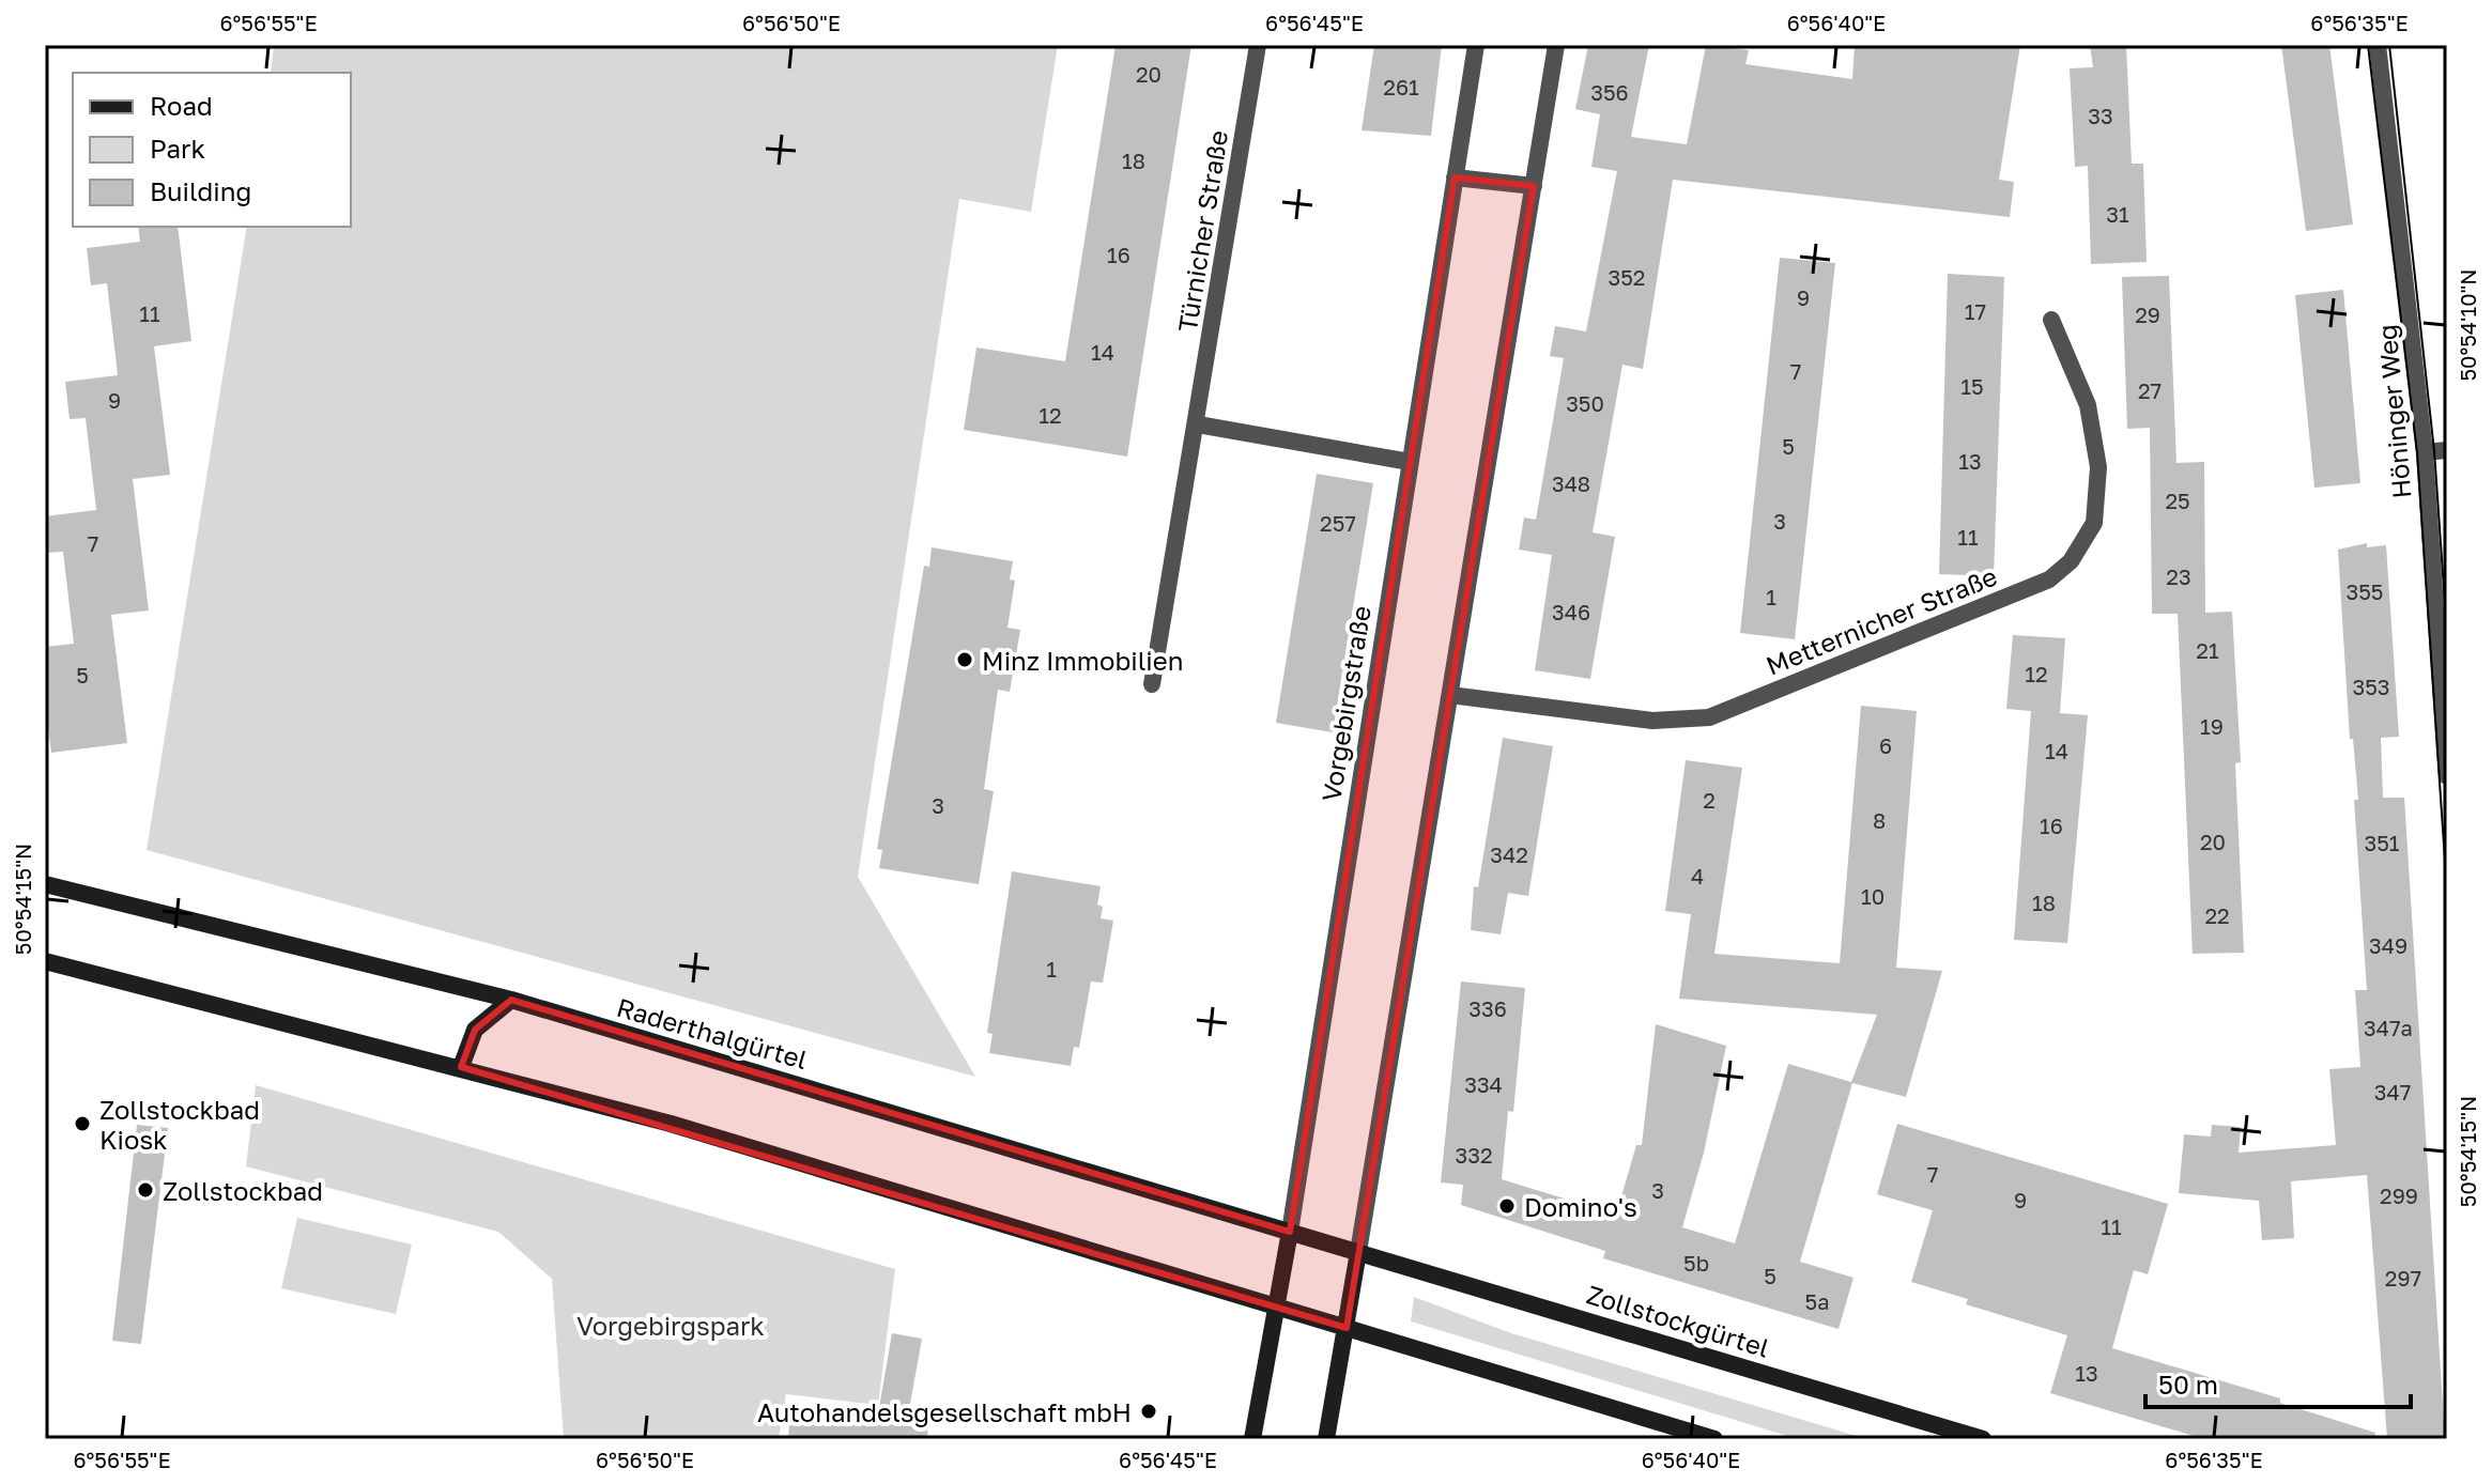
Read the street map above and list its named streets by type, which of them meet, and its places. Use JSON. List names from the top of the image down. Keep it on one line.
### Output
{"streets":{"main road":["Vorgebirgstraße","Raderthalgürtel","Zollstockgürtel"],"street":["Türnicher Straße","Höninger Weg","Metternicher Straße"]},"crossings":[["Vorgebirgstraße","Raderthalgürtel"],["Raderthalgürtel","Zollstockgürtel"]],"parks":["Vorgebirgspark"],"places":["Minz Immobilien","Zollstockbad Kiosk","Zollstockbad","Domino's","Autohandelsgesellschaft mbH"],"house_numbers":["20","261","356","33","18","31","16","352","9","17","11","29","14","7","15","27","9","350","12","5","13","348","25","3","257","11","7","23","355","1","346","21","12","5","353","19","6","14","2","3","8","16","20","351","342","4","10","18","22","349","1","336","347a","334","347","332","7","3","299","9","11","5b","5","297","5a","13"],"legend":["Road","Park","Building"],"scale_bar":"50 m","coordinates":["6°56'55\"E","6°56'50\"E","6°56'45\"E","6°56'40\"E","6°56'35\"E","50°54'10\"N","50°54'15\"N"]}
